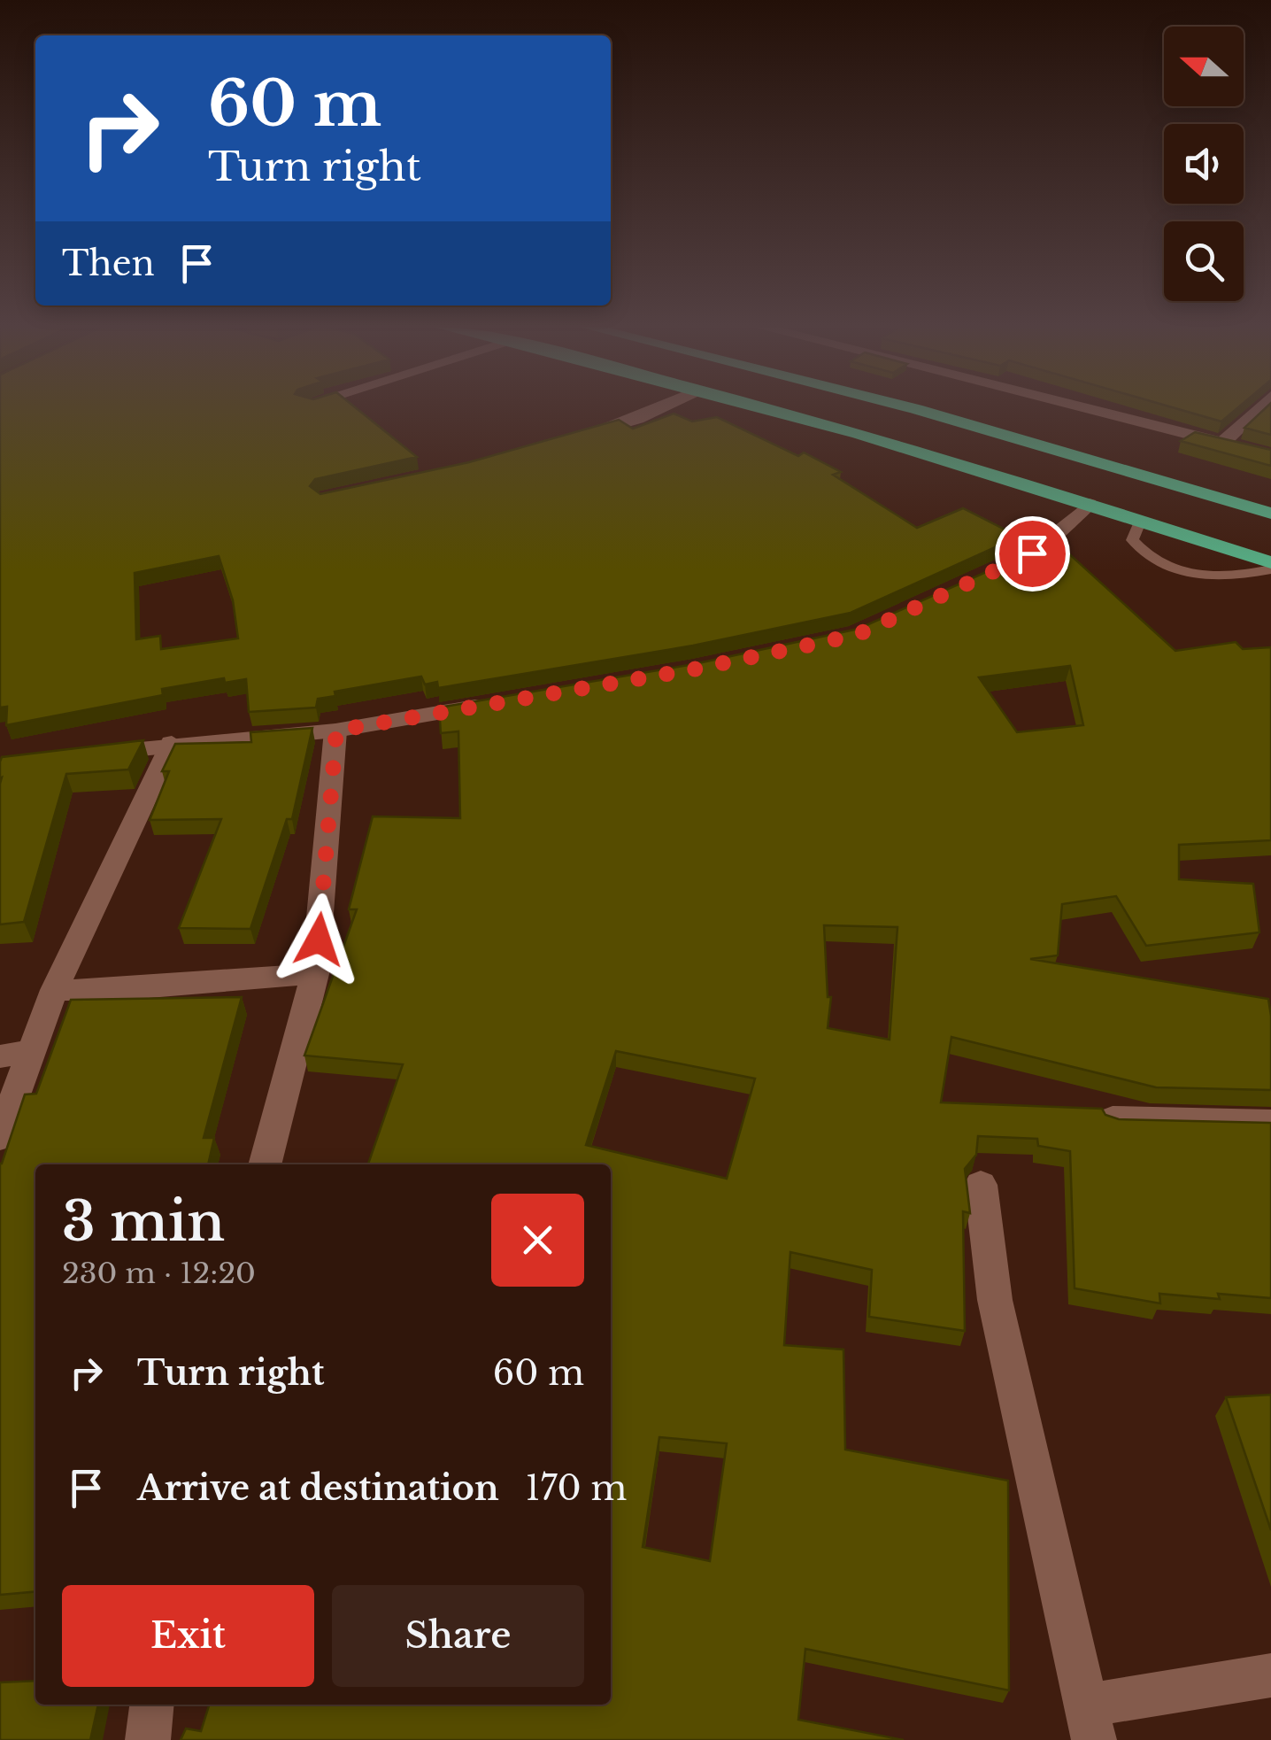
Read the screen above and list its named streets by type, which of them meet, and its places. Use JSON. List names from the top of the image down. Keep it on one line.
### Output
{"north":"left","page":{"turn":["60 m","Turn right"],"then":"Then","heading":["3 min","230 m · 12:20"],"list":[{"name":"Turn right","value":"60 m"},{"name":"Arrive at destination","value":"170 m"}],"buttons":["Exit","Share"]}}
